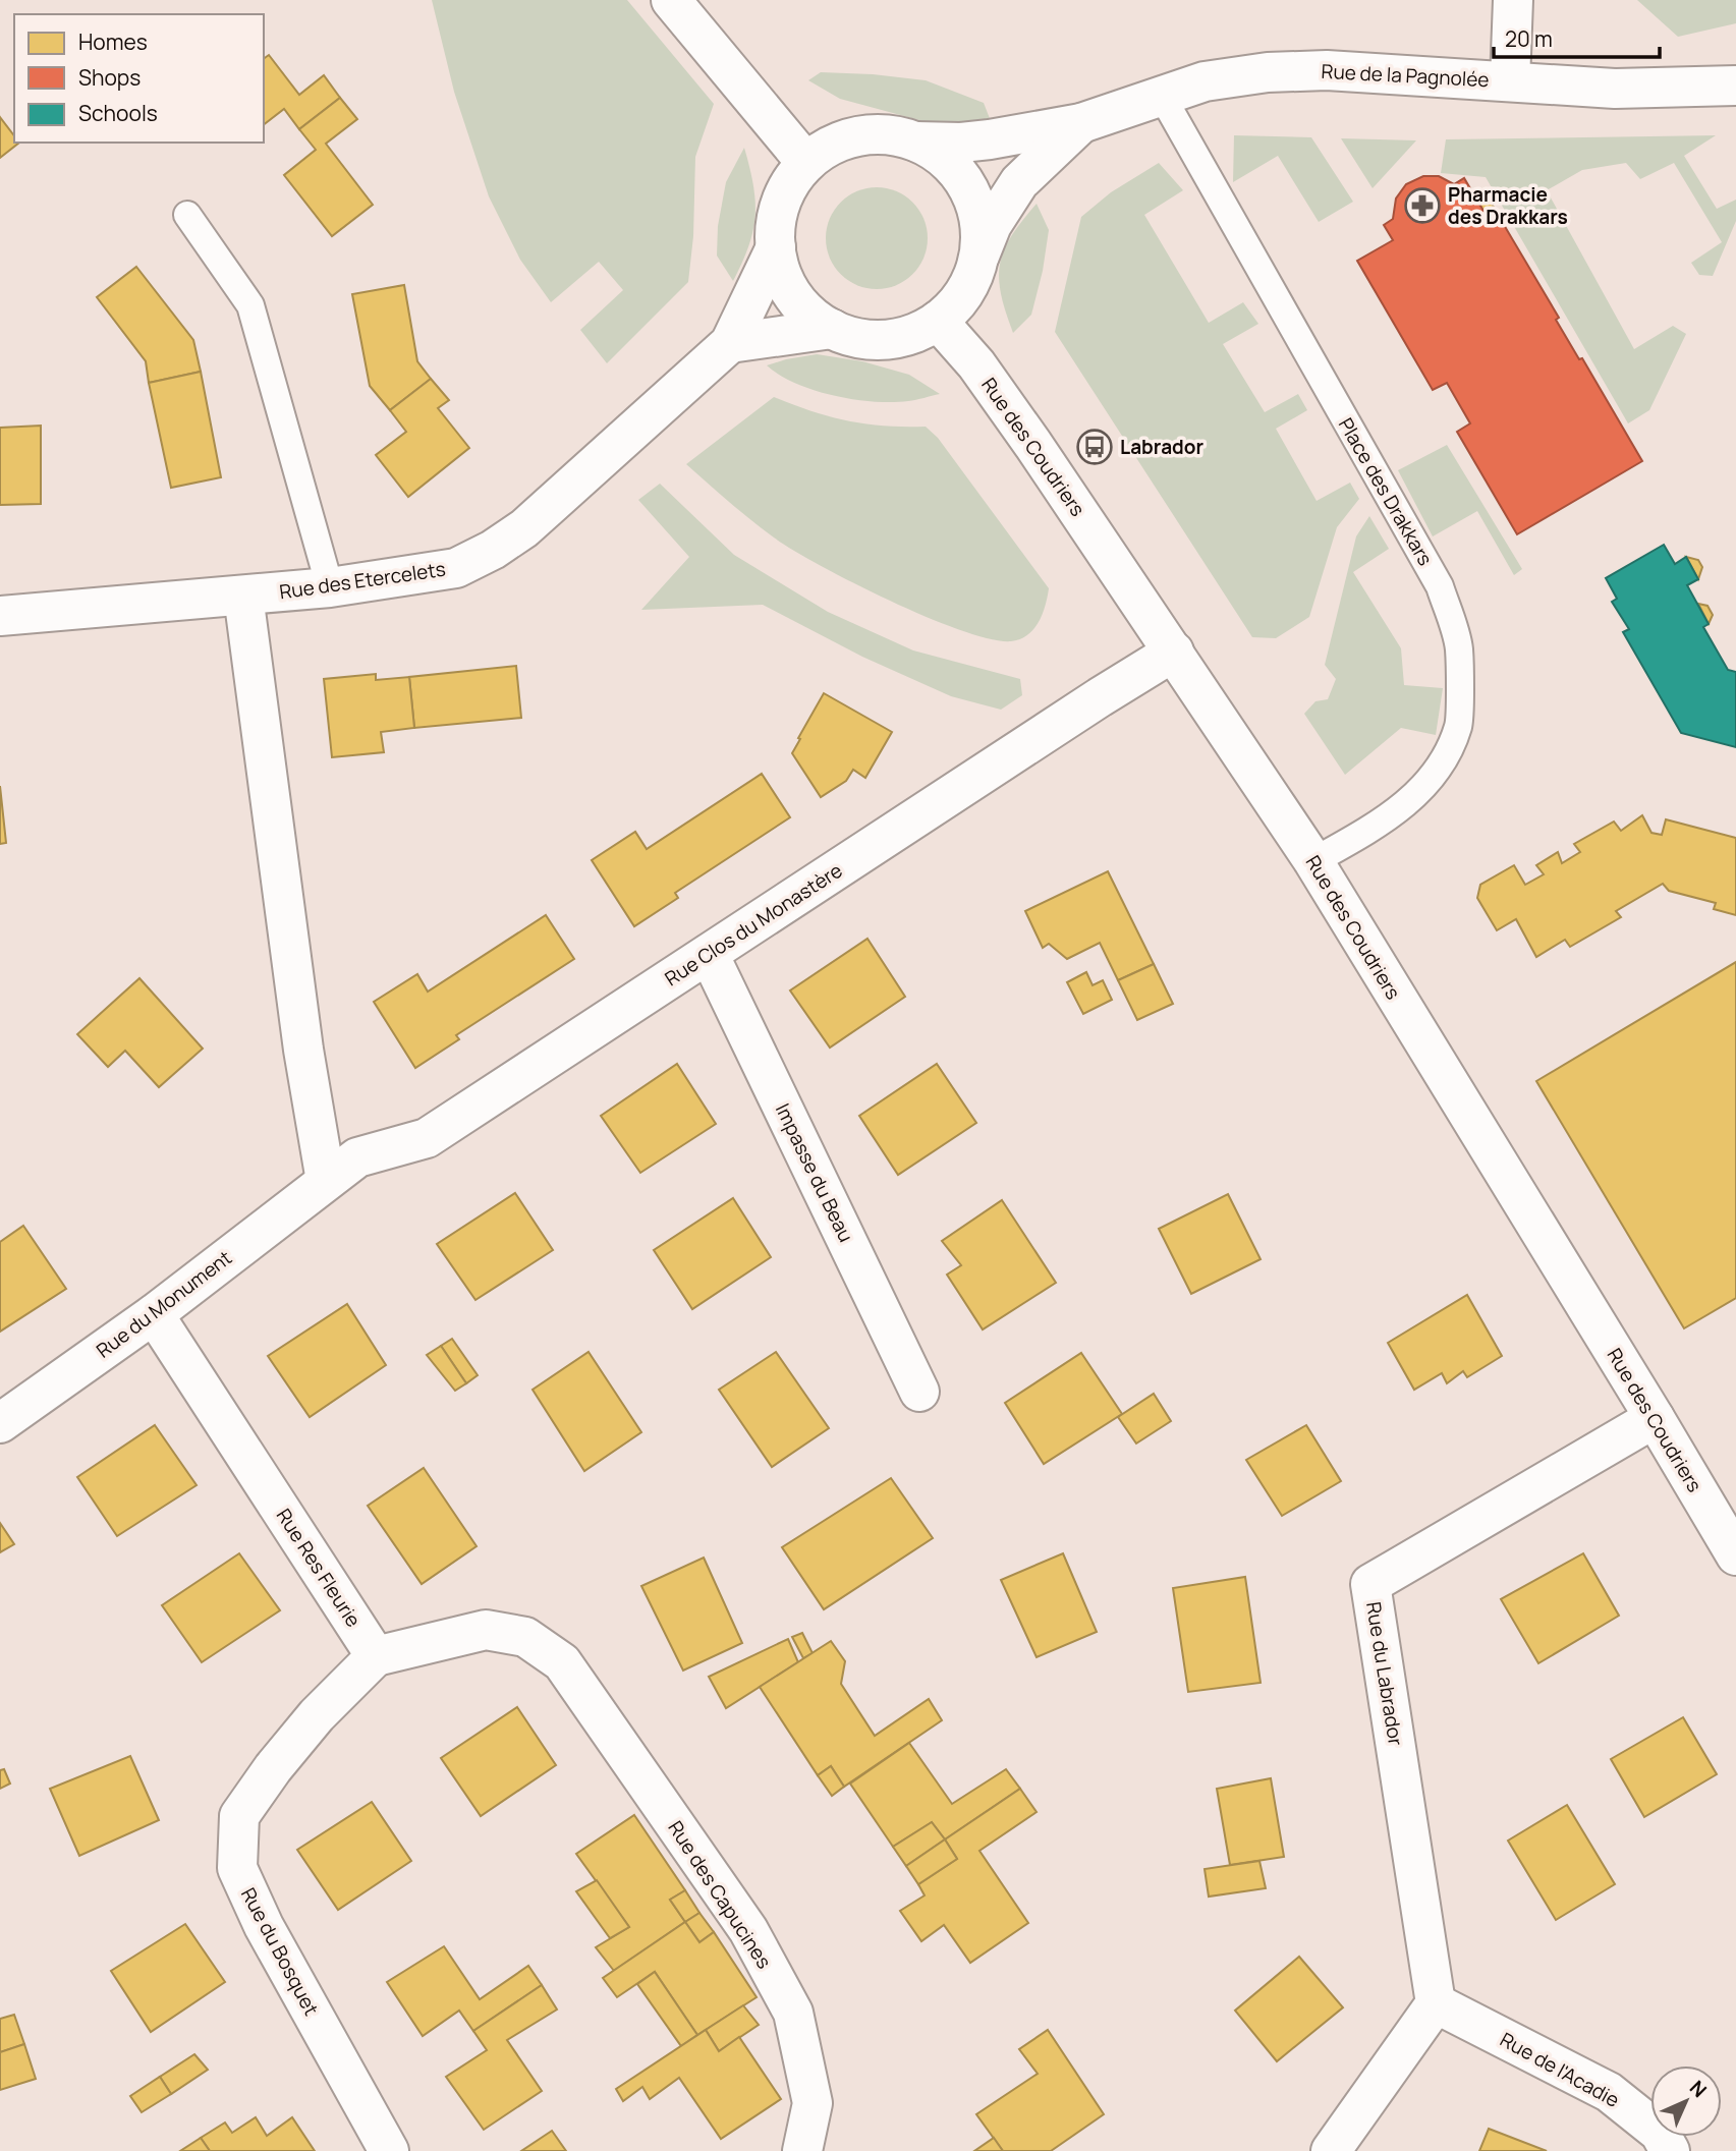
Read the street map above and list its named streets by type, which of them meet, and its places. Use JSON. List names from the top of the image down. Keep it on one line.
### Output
{"streets":{"street":["Rue de la Pagnolée","Rue des Coudriers","Rue des Etercelets","Rue Clos du Monastère","Impasse du Beau","Rue du Monument","Rue Res Fleurie","Rue du Labrador","Rue des Capucines","Rue du Bosquet","Rue de l'Acadie"],"lane":["Place des Drakkars"]},"crossings":[["Rue de la Pagnolée","Rue des Coudriers"],["Rue de la Pagnolée","Place des Drakkars"],["Rue de la Pagnolée","Rue des Etercelets"],["Rue des Coudriers","Place des Drakkars"],["Rue des Coudriers","Rue des Etercelets"],["Rue des Coudriers","Rue Clos du Monastère"],["Rue des Coudriers","Rue du Labrador"],["Rue Clos du Monastère","Impasse du Beau"],["Rue Clos du Monastère","Rue du Monument"],["Rue du Monument","Rue Res Fleurie"],["Rue Res Fleurie","Rue des Capucines"],["Rue Res Fleurie","Rue du Bosquet"],["Rue du Labrador","Rue de l'Acadie"],["Rue des Capucines","Rue du Bosquet"]],"places":{"pharmacy":["Pharmacie des Drakkars"],"bus stop":["Labrador"]},"legend":["Homes","Shops","Schools"],"scale_bar":"20 m","north":"top right"}
